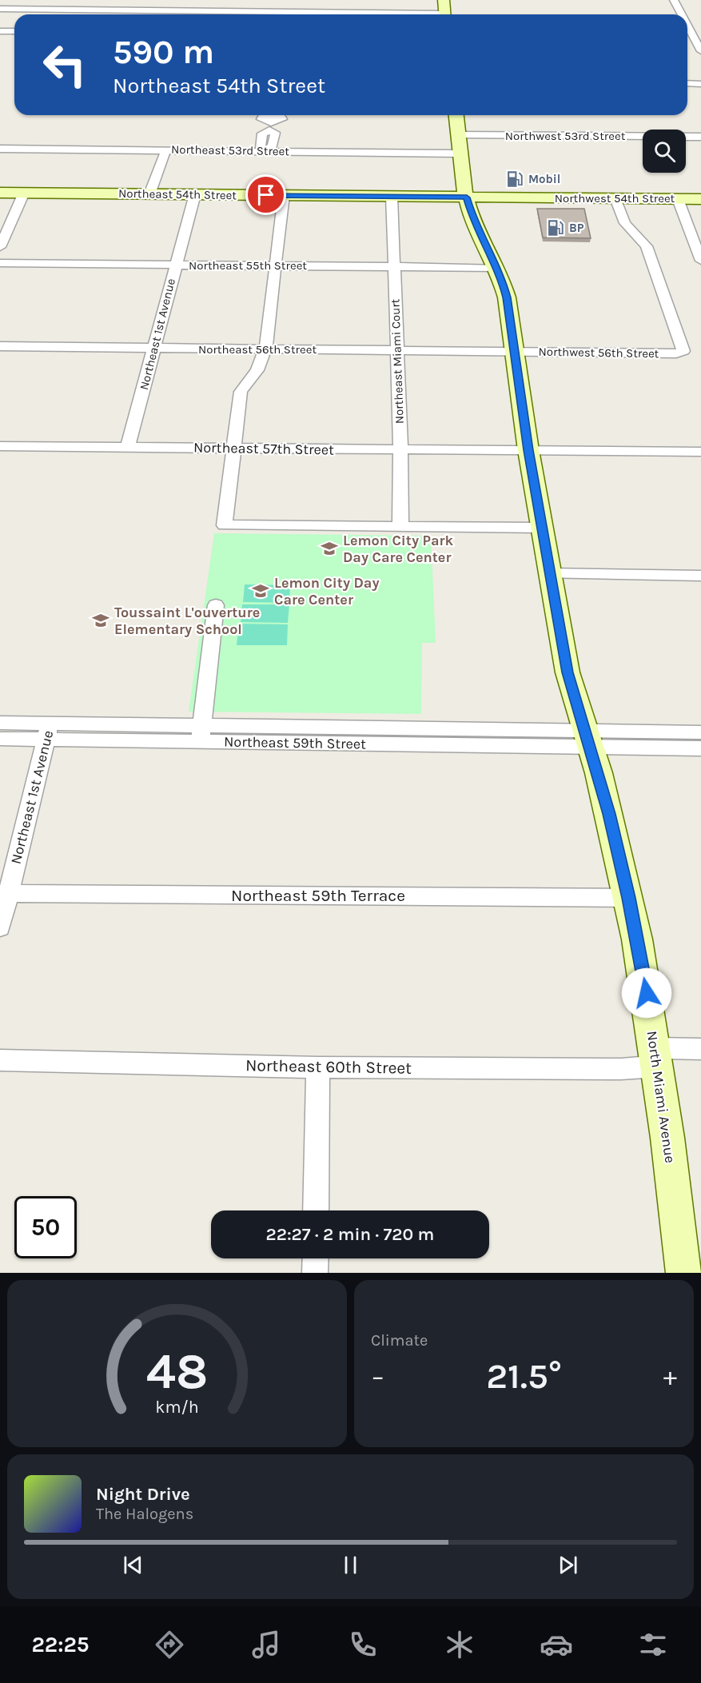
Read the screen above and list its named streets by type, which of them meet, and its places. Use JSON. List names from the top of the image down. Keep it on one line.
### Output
{"streets":{"main road":["Northeast 54th Street","Northwest 54th Street","North Miami Avenue"],"street":["Northwest 53rd Street","Northeast 53rd Street","Northeast 55th Street","Northeast 1st Avenue","Northeast 56th Street","Northwest 56th Street","Northeast Miami Court","Northeast 57th Street","Northeast 59th Street","Northeast 59th Terrace","Northeast 60th Street"]},"crossings":[["Northwest 53rd Street","North Miami Avenue"],["Northeast 53rd Street","North Miami Avenue"],["Northeast 54th Street","Northwest 54th Street"],["Northeast 54th Street","Northeast 1st Avenue"],["Northeast 54th Street","Northeast Miami Court"],["Northeast 54th Street","North Miami Avenue"],["Northwest 54th Street","Northwest 56th Street"],["Northeast 55th Street","Northeast 1st Avenue"],["Northeast 55th Street","Northeast Miami Court"],["Northeast 55th Street","North Miami Avenue"],["Northeast 1st Avenue","Northeast 56th Street"],["Northeast 1st Avenue","Northeast 57th Street"],["Northeast 1st Avenue","Northeast 59th Street"],["Northeast 1st Avenue","Northeast 59th Terrace"],["Northeast 56th Street","Northwest 56th Street"],["Northeast 56th Street","Northeast Miami Court"],["Northeast 56th Street","North Miami Avenue"],["Northwest 56th Street","North Miami Avenue"],["Northeast Miami Court","Northeast 57th Street"],["Northeast 57th Street","North Miami Avenue"],["Northeast 59th Street","North Miami Avenue"],["Northeast 59th Terrace","North Miami Avenue"],["Northeast 60th Street","North Miami Avenue"]],"places":{"fuel station":["Mobil","BP"],"school or university":["Lemon City Park Day Care Center","Lemon City Day Care Center","Toussaint L'ouverture Elementary School"]},"page":{"turn":["590 m","Northeast 54th Street"],"limit":"50","trip":"22:27 · 2 min · 720 m","tile":"Climate","heat":["−","21.5°","+"],"song":["Night Drive","The Halogens"],"tabs":"22:25","gauge":["48","km/h"]}}
